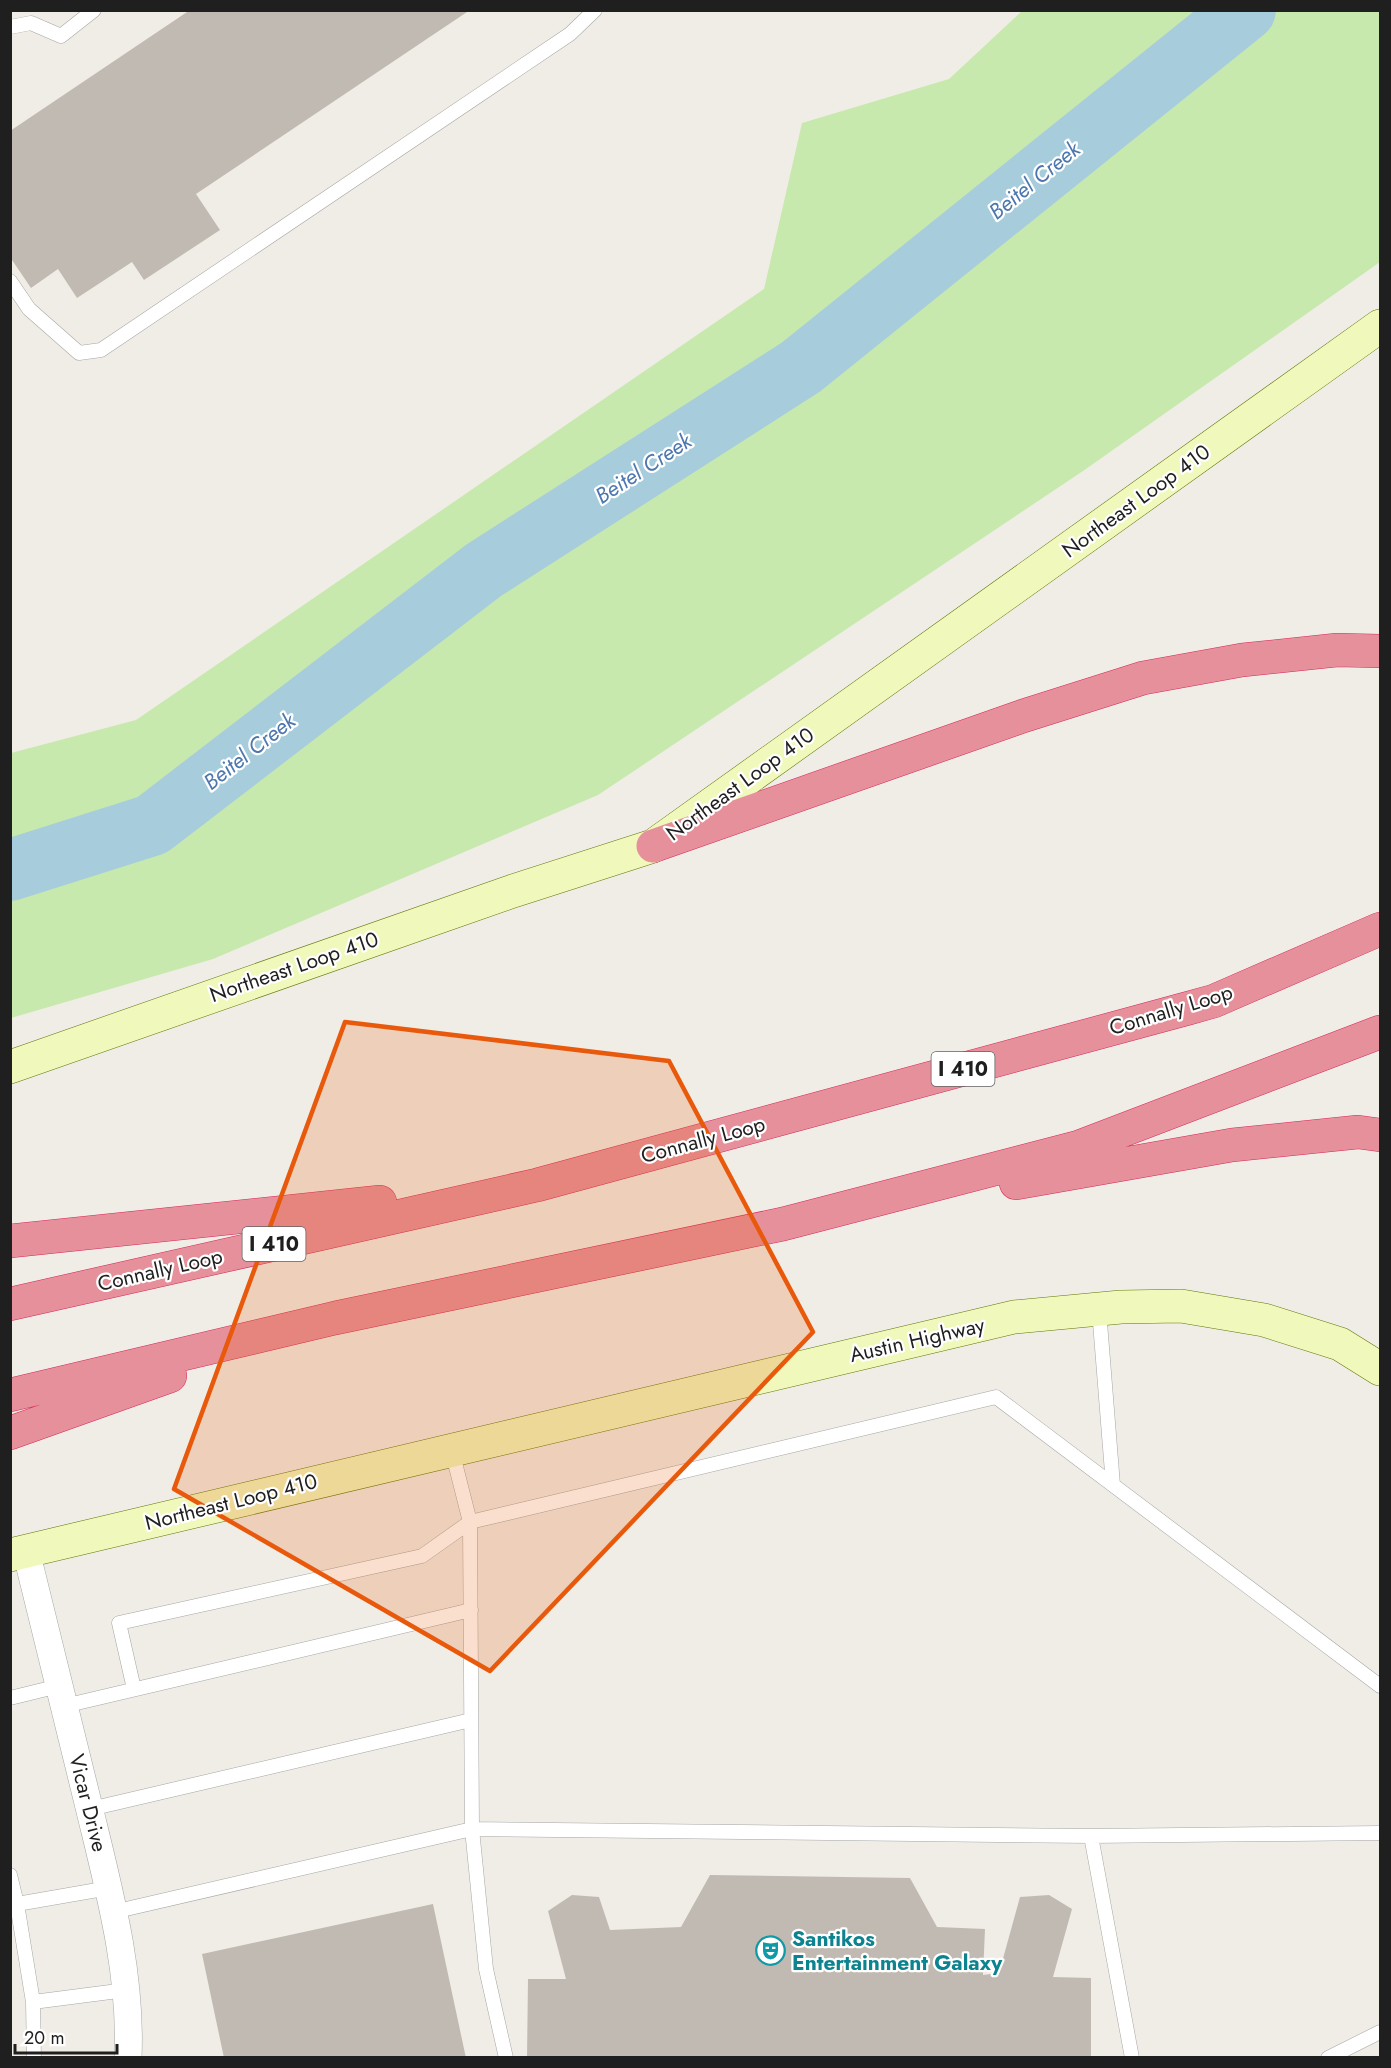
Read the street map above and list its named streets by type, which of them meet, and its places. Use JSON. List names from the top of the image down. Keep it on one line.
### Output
{"streets":{"highway":["Connally Loop","I 410"],"main road":["Northeast Loop 410","Austin Highway"],"street":["Vicar Drive"]},"crossings":[["Northeast Loop 410","Austin Highway"],["Northeast Loop 410","Vicar Drive"]],"water":["Beitel Creek"],"places":{"theatre":["Santikos Entertainment Galaxy"]},"scale_bar":"20 m"}
